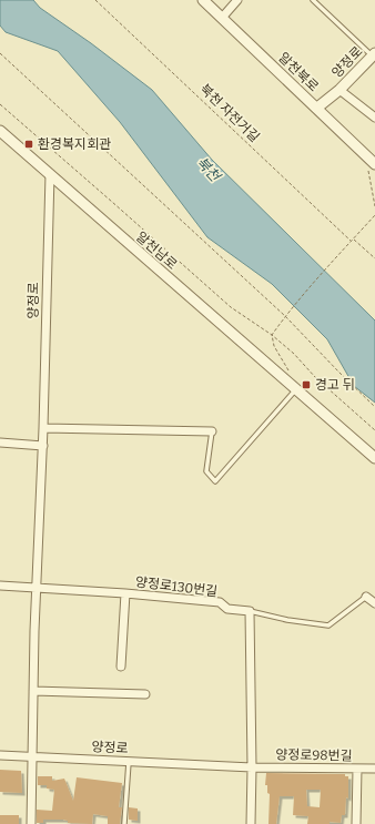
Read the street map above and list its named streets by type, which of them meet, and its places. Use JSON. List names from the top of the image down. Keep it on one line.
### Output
{"streets":{"street":["양정로","알천북로","알천남로","양정로130번길","양정로98번길"],"path":["북천 자전거길"]},"crossings":[["양정로","알천북로"],["양정로","알천남로"],["양정로","양정로130번길"],["양정로","양정로98번길"]],"water":["북천"],"places":{"transit":["환경복지회관","경고 뒤"]}}
